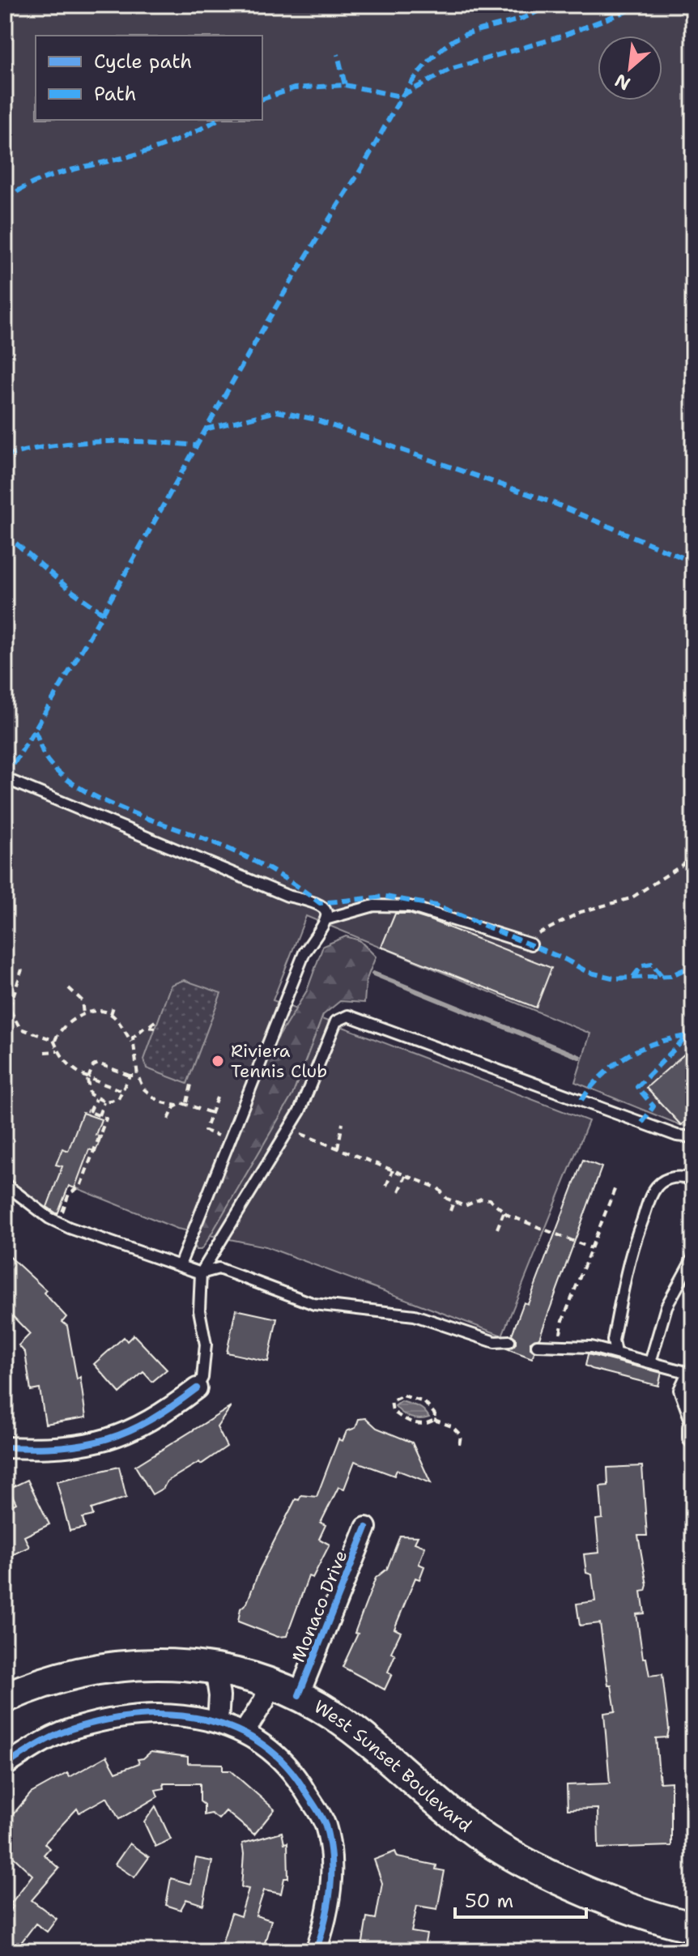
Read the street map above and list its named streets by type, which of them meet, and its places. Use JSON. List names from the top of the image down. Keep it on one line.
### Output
{"streets":{"main road":["West Sunset Boulevard"],"street":["Monaco Drive"]},"crossings":[["Monaco Drive","West Sunset Boulevard"]],"places":["Riviera Tennis Club"],"legend":["Cycle path","Path"],"scale_bar":"50 m","north":"bottom left"}
